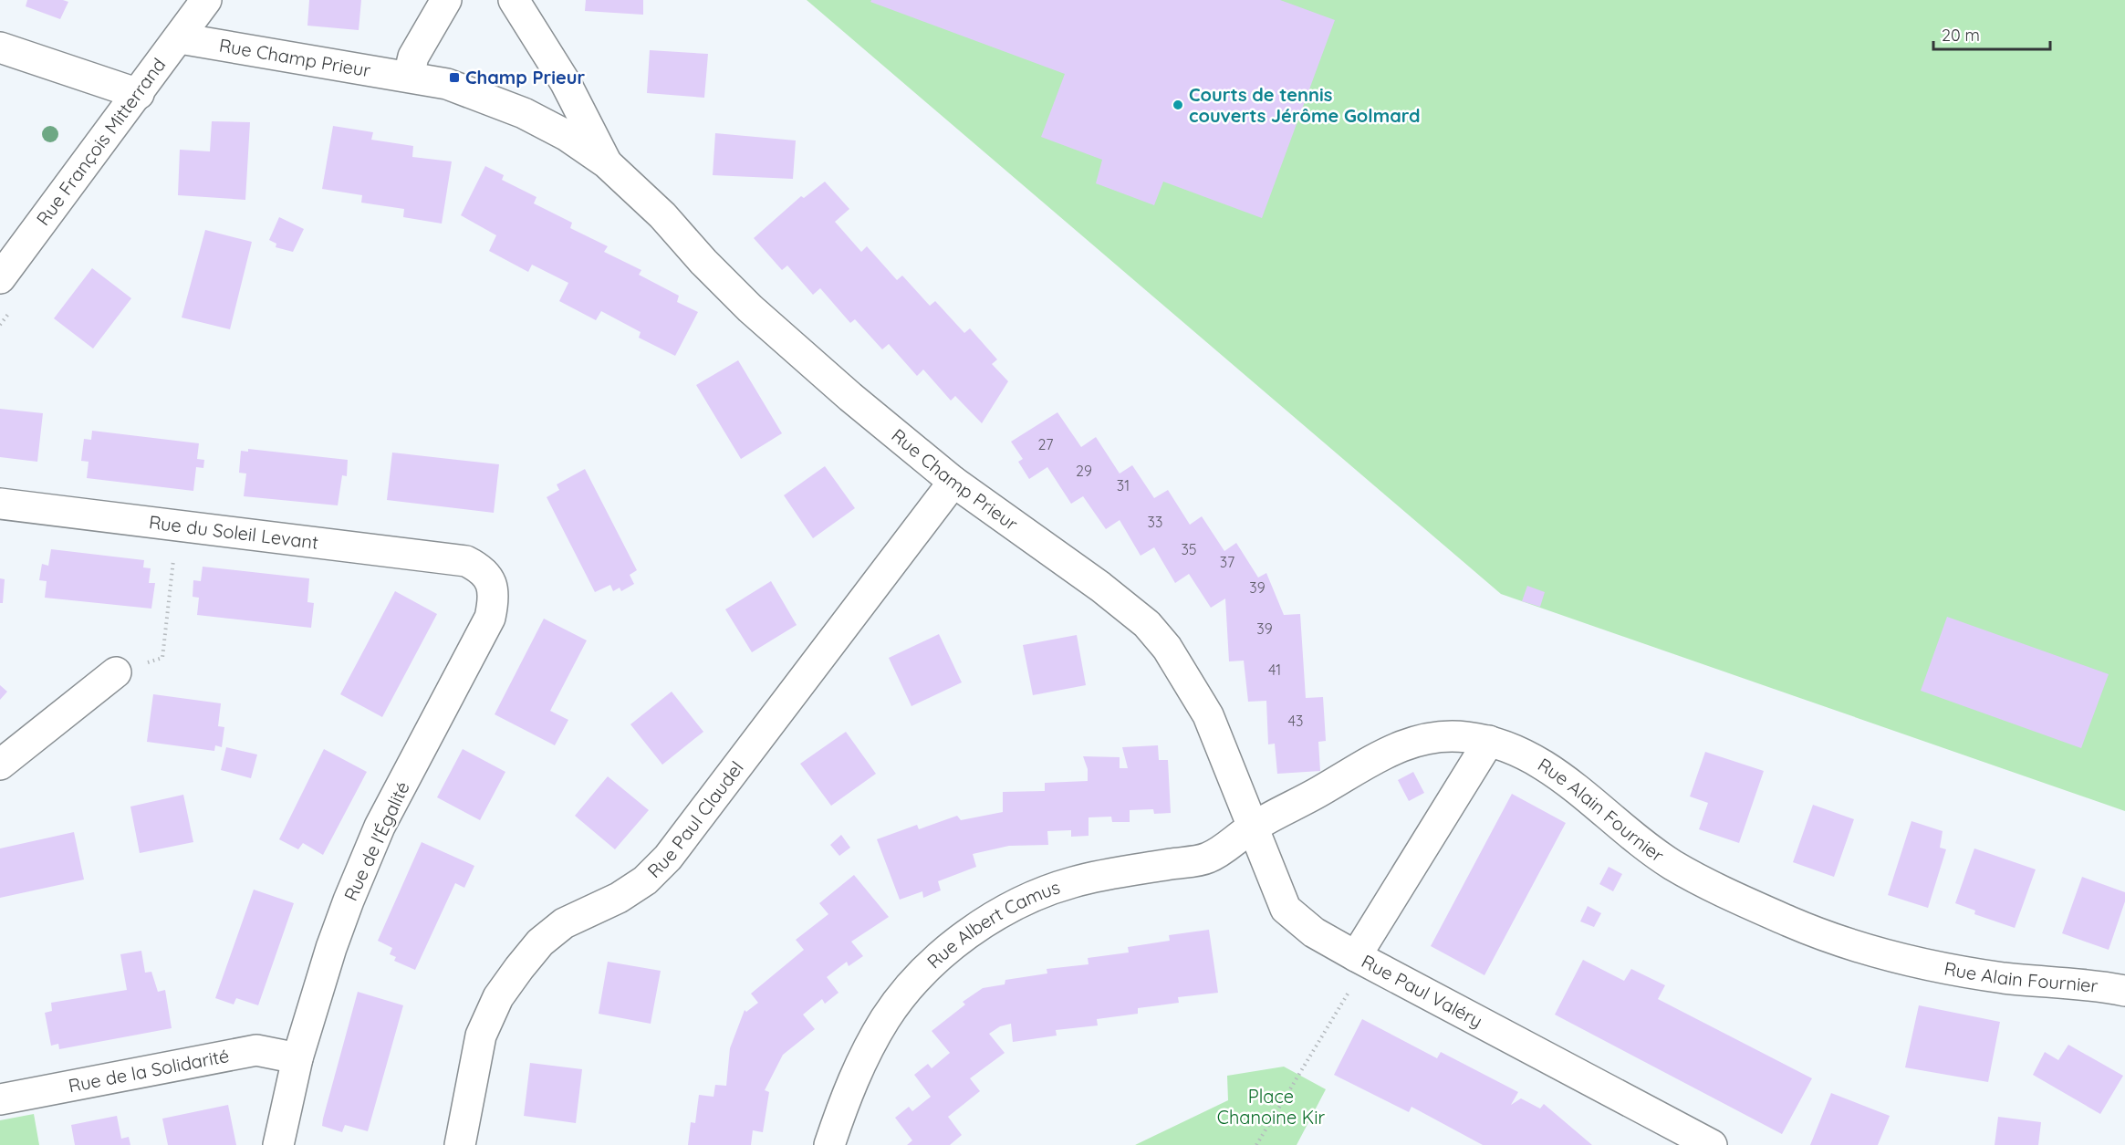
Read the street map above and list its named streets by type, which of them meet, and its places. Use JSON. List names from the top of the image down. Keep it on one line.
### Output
{"streets":{"street":["Rue Champ Prieur","Rue François Mitterrand","Rue du Soleil Levant","Rue Alain Fournier","Rue Paul Claudel","Rue de l'Égalité","Rue Albert Camus","Rue Paul Valéry","Rue de la Solidarité"]},"crossings":[["Rue Champ Prieur","Rue François Mitterrand"],["Rue Champ Prieur","Rue Alain Fournier"],["Rue Champ Prieur","Rue Paul Claudel"],["Rue Champ Prieur","Rue Albert Camus"],["Rue du Soleil Levant","Rue de l'Égalité"],["Rue Alain Fournier","Rue Albert Camus"],["Rue Alain Fournier","Rue Paul Valéry"],["Rue de l'Égalité","Rue de la Solidarité"]],"parks":["Place Chanoine Kir"],"places":{"transit":["Champ Prieur"],"other":["Courts de tennis couverts Jérôme Golmard"]},"house_numbers":["27","29","31","33","35","37","39","39","41","43"],"scale_bar":"20 m"}
